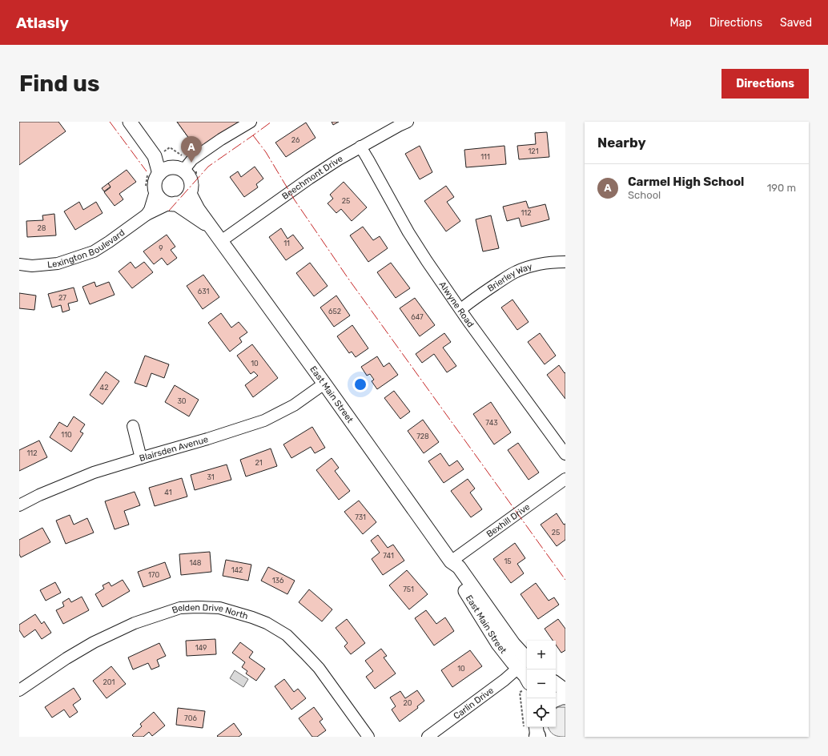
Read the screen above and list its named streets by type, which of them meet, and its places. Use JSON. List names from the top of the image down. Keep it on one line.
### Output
{"streets":{"main road":["East Main Street"],"street":["Beechmont Drive","Lexington Boulevard","Brierley Way","Alwyne Road","Blairsden Avenue","Bexhill Drive","Belden Drive North","Carlin Drive"]},"crossings":[["Beechmont Drive","Alwyne Road"],["Beechmont Drive","East Main Street"],["Lexington Boulevard","East Main Street"],["Brierley Way","Alwyne Road"],["East Main Street","Blairsden Avenue"],["East Main Street","Bexhill Drive"],["East Main Street","Carlin Drive"]],"house_numbers":["26","121","111","25","112","28","11","9","631","27","652","647","10","42","30","743","110","728","112","21","31","41","731","25","741","15","148","142","170","136","751","149","10","201","20","706"],"page":{"header":"Atlasly","nav":["Map","Directions","Saved"],"buttons":"Directions","title":"Find us","heading":"Nearby","pins":"A","list":[{"mark":"A","name":"Carmel High School","note":"School","value":"190 m"}],"map_buttons":["+","−"]}}
